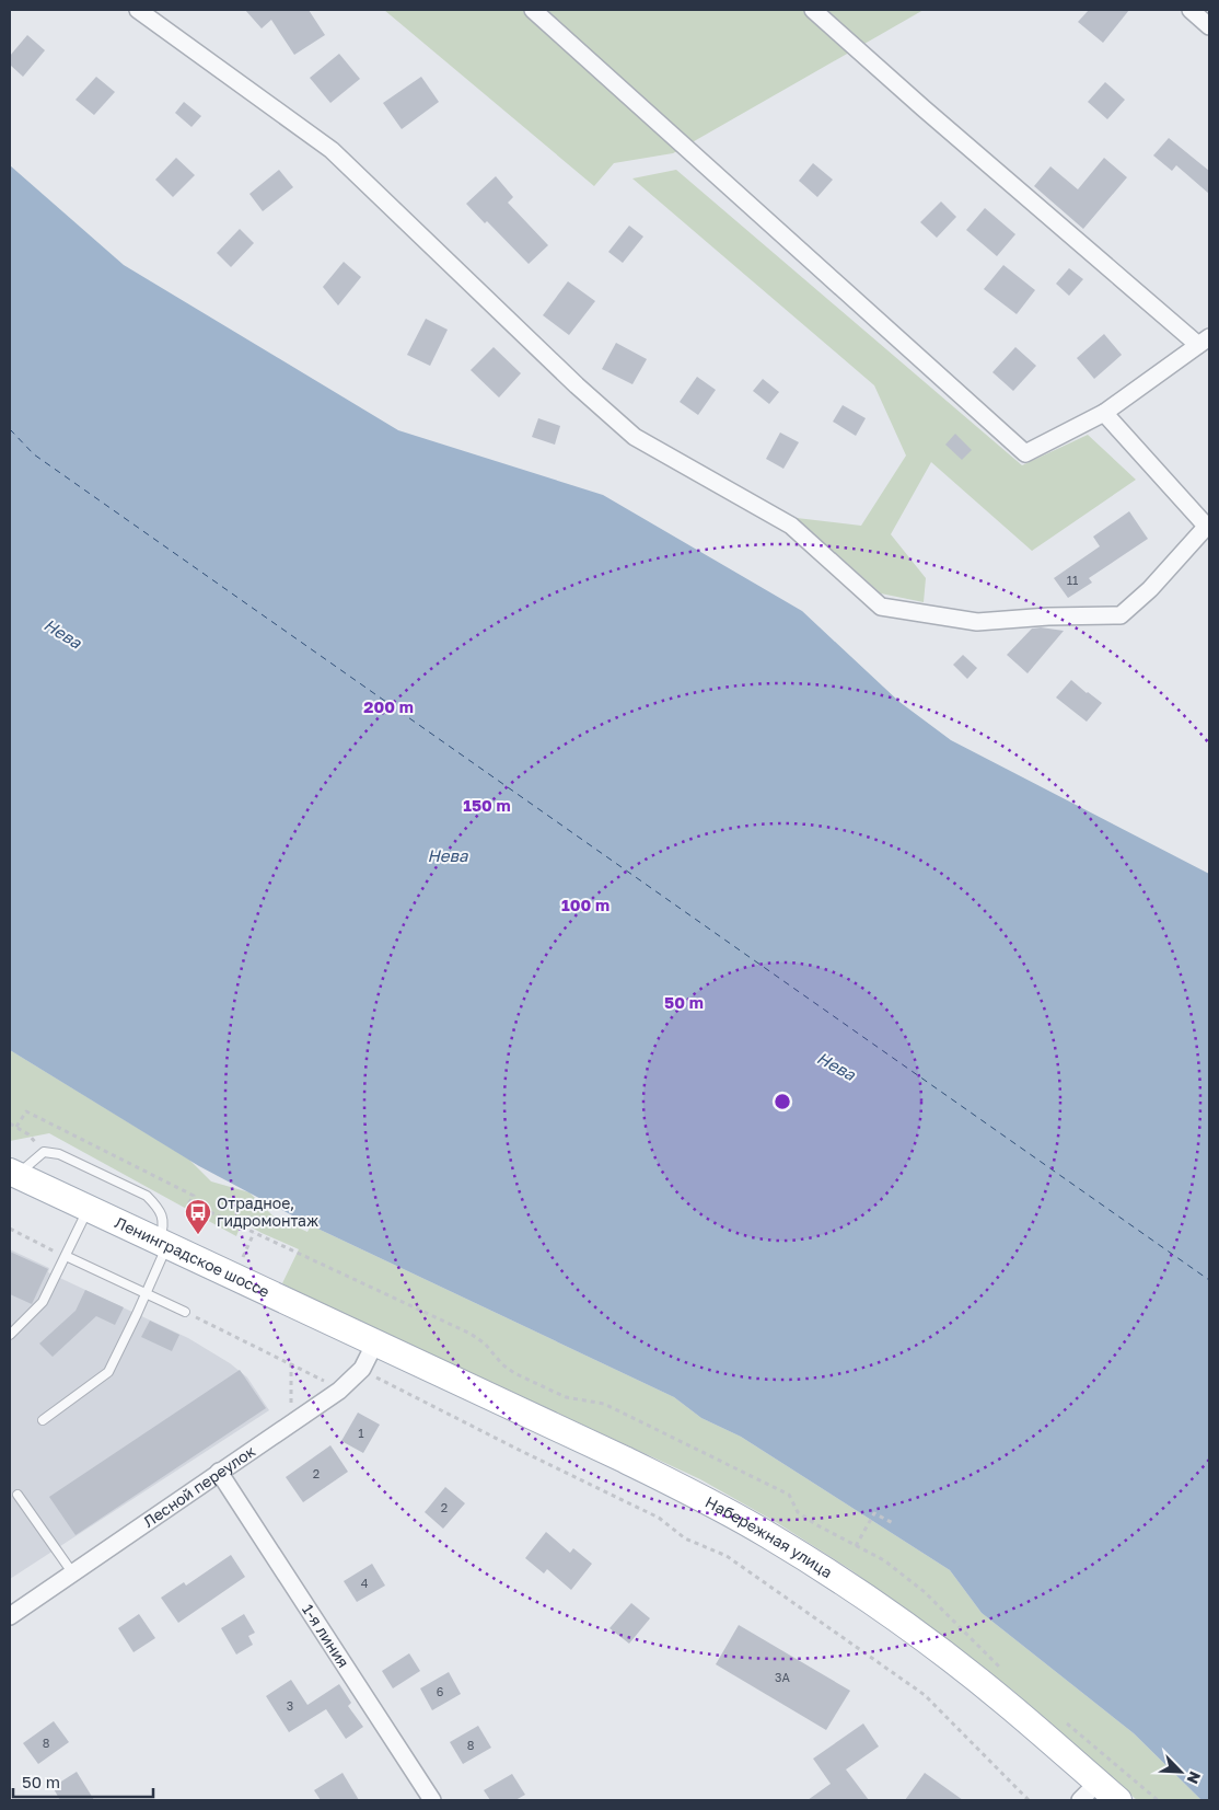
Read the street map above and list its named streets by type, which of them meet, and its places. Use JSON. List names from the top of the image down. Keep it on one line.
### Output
{"streets":{"main road":["Ленинградское шоссе","Набережная улица"],"street":["Лесной переулок","1-я линия"]},"crossings":[["Ленинградское шоссе","Лесной переулок"],["Ленинградское шоссе","Набережная улица"],["Лесной переулок","Набережная улица"],["Лесной переулок","1-я линия"]],"water":["Нева"],"places":{"bus stop":["Отрадное, гидромонтаж"]},"house_numbers":["11","1","2","2","4","3А","6","3","8","8"],"scale_bar":"50 m","north":"bottom right","rings":["200 m","150 m","100 m","50 m"]}
